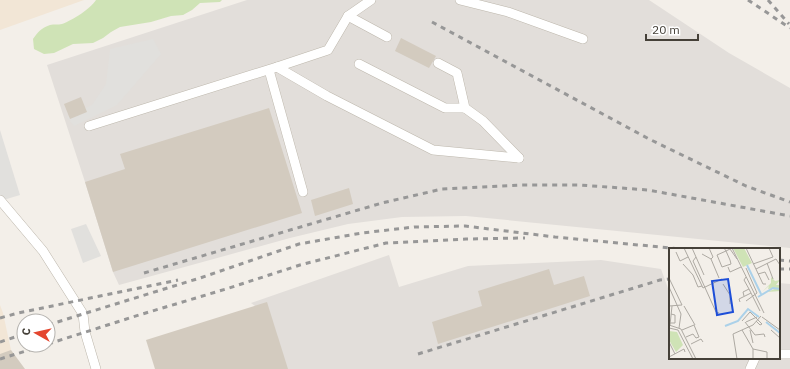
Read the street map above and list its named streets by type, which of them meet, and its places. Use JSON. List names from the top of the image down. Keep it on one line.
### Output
{"scale_bar":"20 m","north":"left"}
